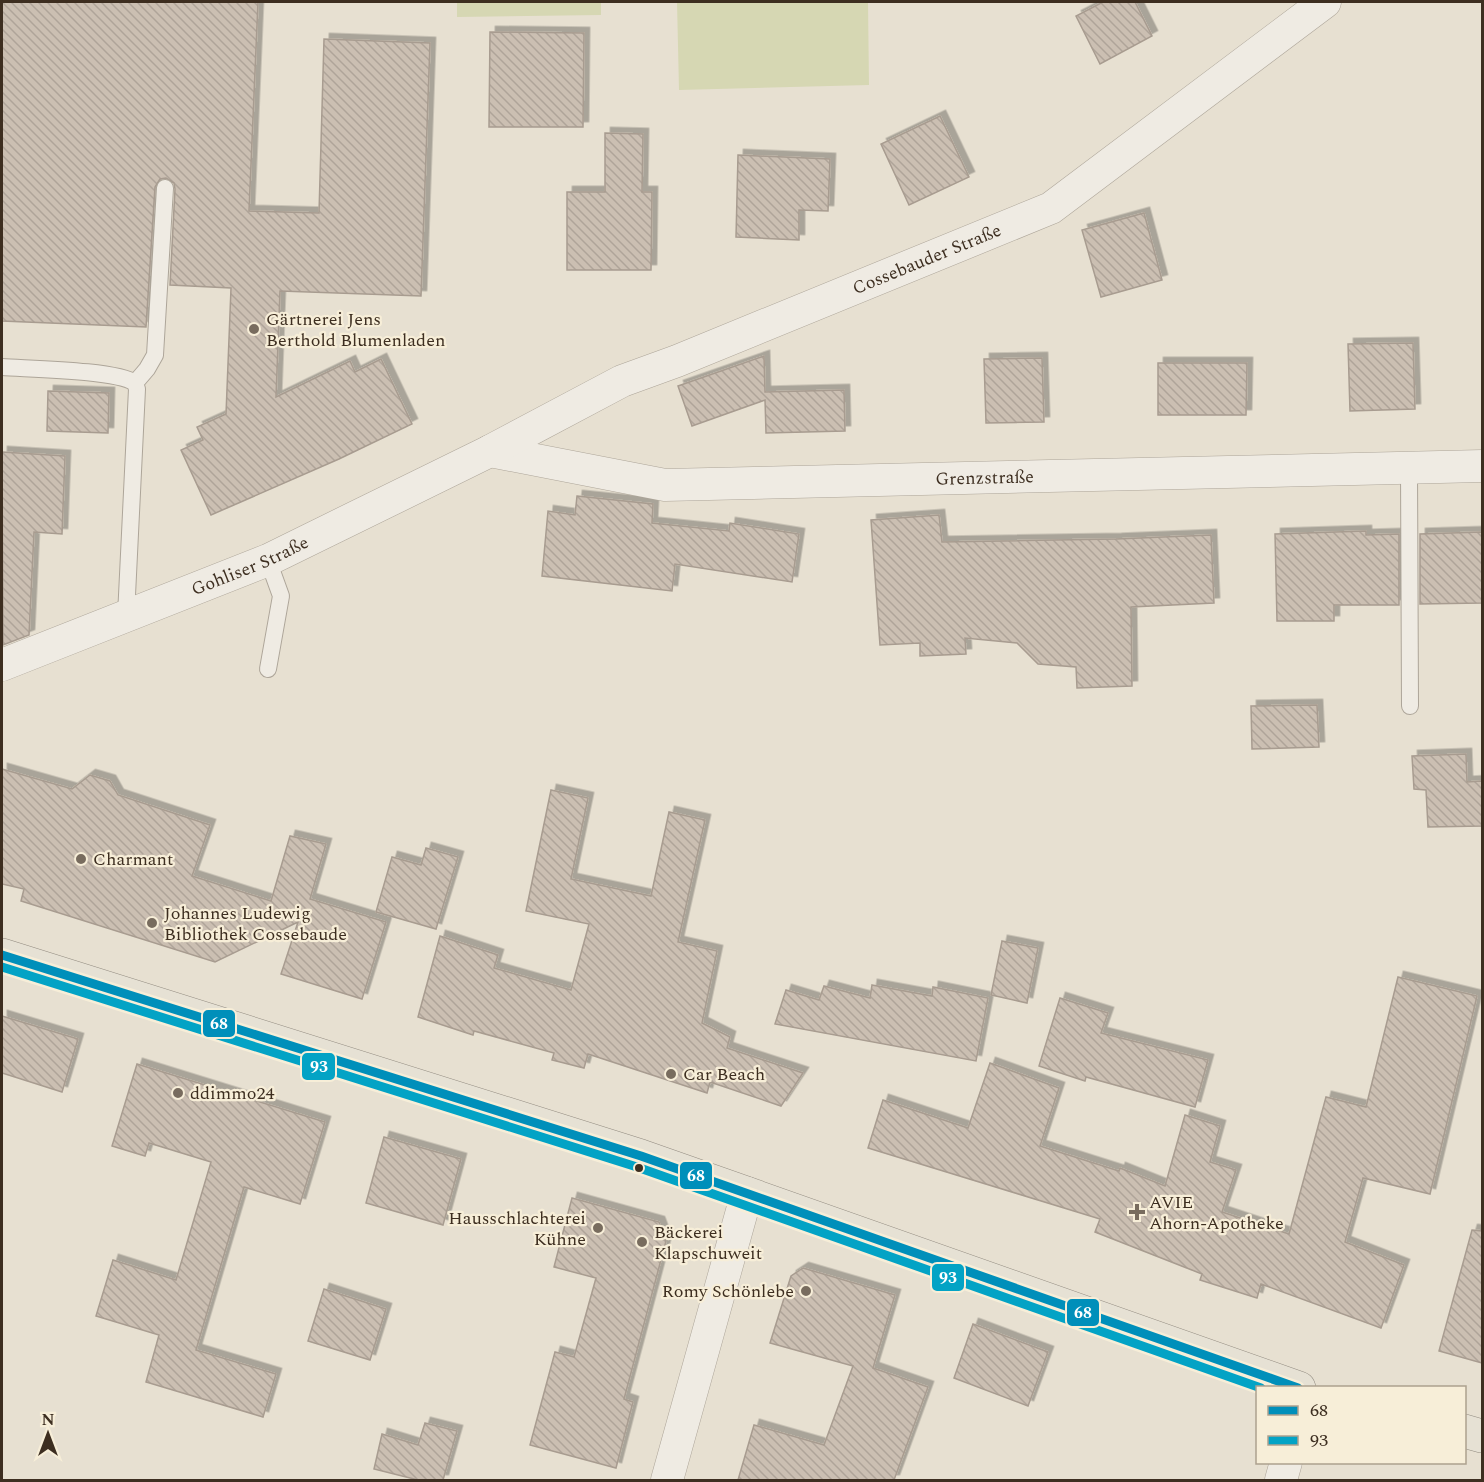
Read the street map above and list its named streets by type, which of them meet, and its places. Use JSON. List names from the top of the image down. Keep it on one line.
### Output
{"streets":{"street":["Cossebauder Straße","Grenzstraße","Gohliser Straße"]},"crossings":[["Cossebauder Straße","Grenzstraße"],["Cossebauder Straße","Gohliser Straße"],["Grenzstraße","Gohliser Straße"]],"places":{"other":["Gärtnerei Jens Berthold Blumenladen","Charmant","Johannes Ludewig Bibliothek Cossebaude","Car Beach","ddimmo24","Hausschlachterei Kühne","Bäckerei Klapschuweit","Romy Schönlebe"],"health":["AVIE Ahorn-Apotheke"]},"lines":["transit line 68","transit line 93"],"legend":["68","93"],"north":"top"}
